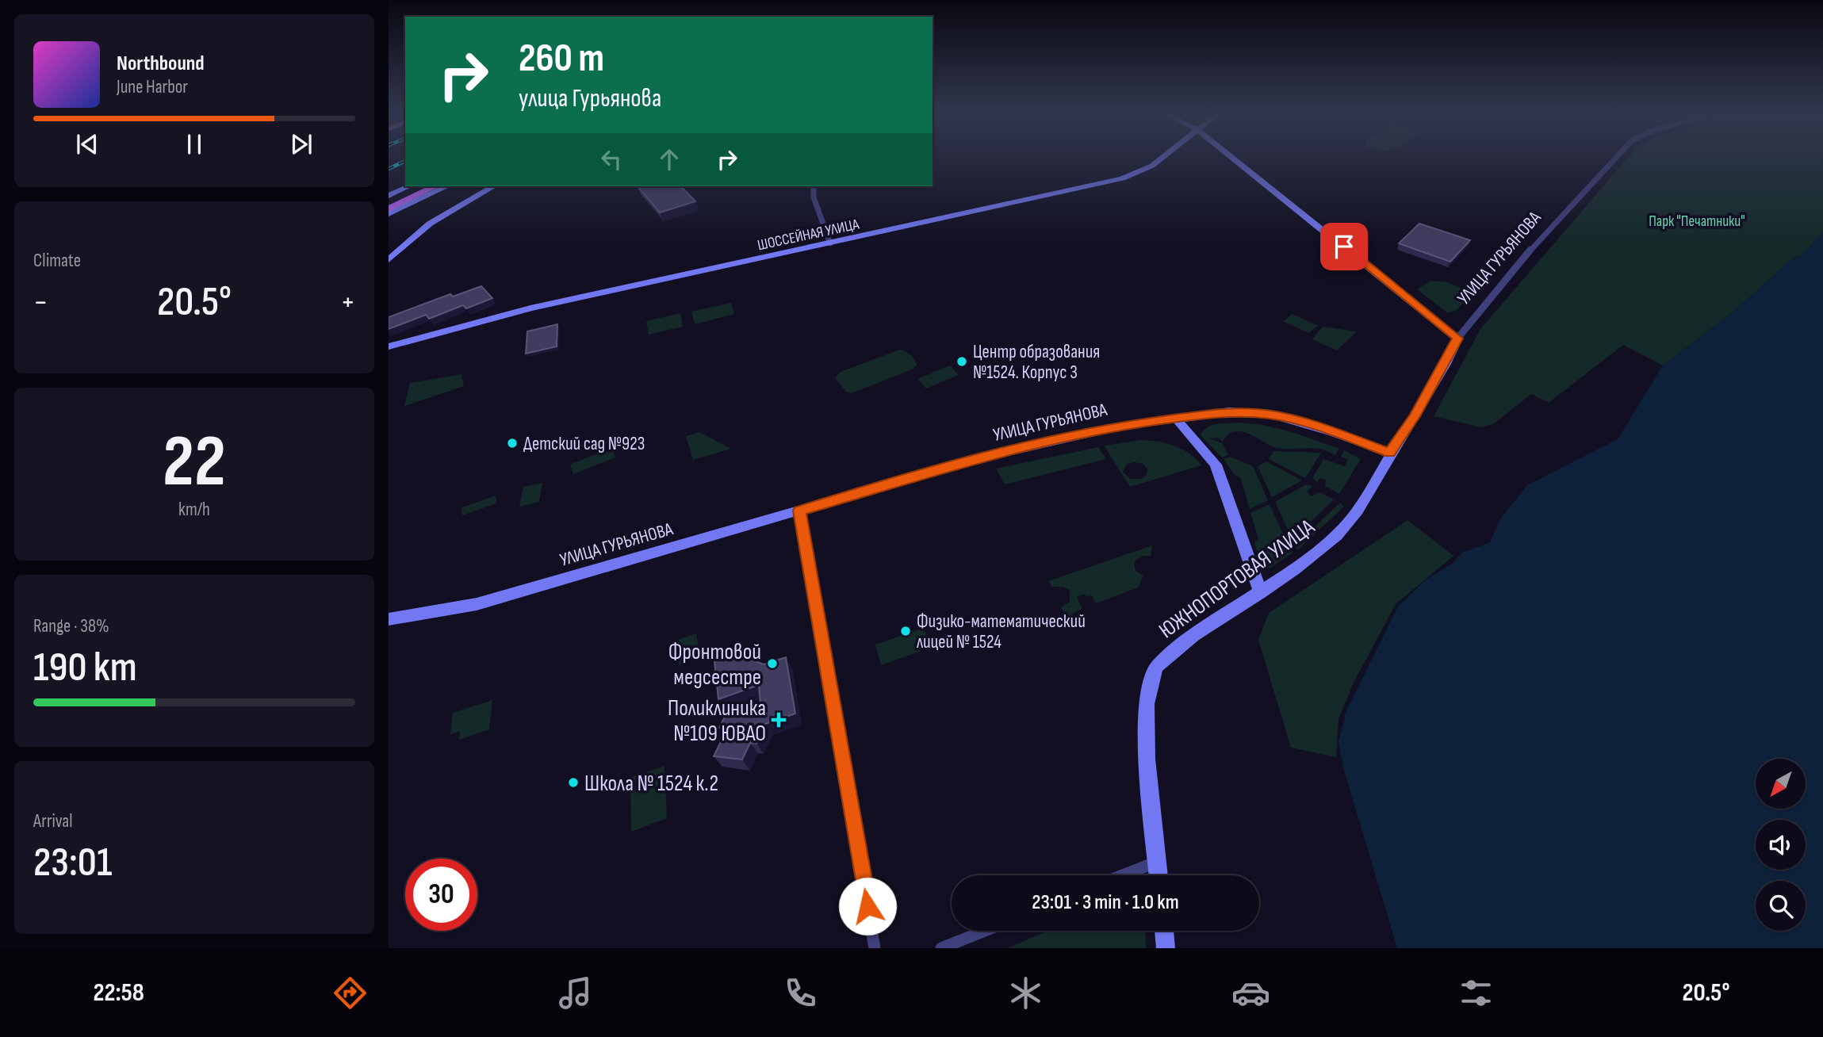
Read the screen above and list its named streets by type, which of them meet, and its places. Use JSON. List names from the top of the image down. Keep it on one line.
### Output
{"streets":{"main road":["ШОССЕЙНАЯ УЛИЦА","УЛИЦА ГУРЬЯНОВА","ЮЖНОПОРТОВАЯ УЛИЦА"]},"crossings":[["УЛИЦА ГУРЬЯНОВА","ЮЖНОПОРТОВАЯ УЛИЦА"]],"parks":["Парк \"Печатники\""],"places":{"other":["Центр образования №1524. Корпус 3","Детский сад №923","Физико-математический лицей № 1524","Фронтовой медсестре","Школа № 1524 к.2"],"health":["Поликлиника №109 ЮВАО"]},"north":"bottom left","page":{"turn":["260 m","улица Гурьянова"],"song":["Northbound","June Harbor"],"tile":["Climate",["22","km/h"],["Range · 38%","190 km"],["Arrival","23:01"]],"heat":["−","20.5°","+"],"limit":"30","trip":"23:01 · 3 min · 1.0 km","tabs":["22:58","20.5°"]}}
